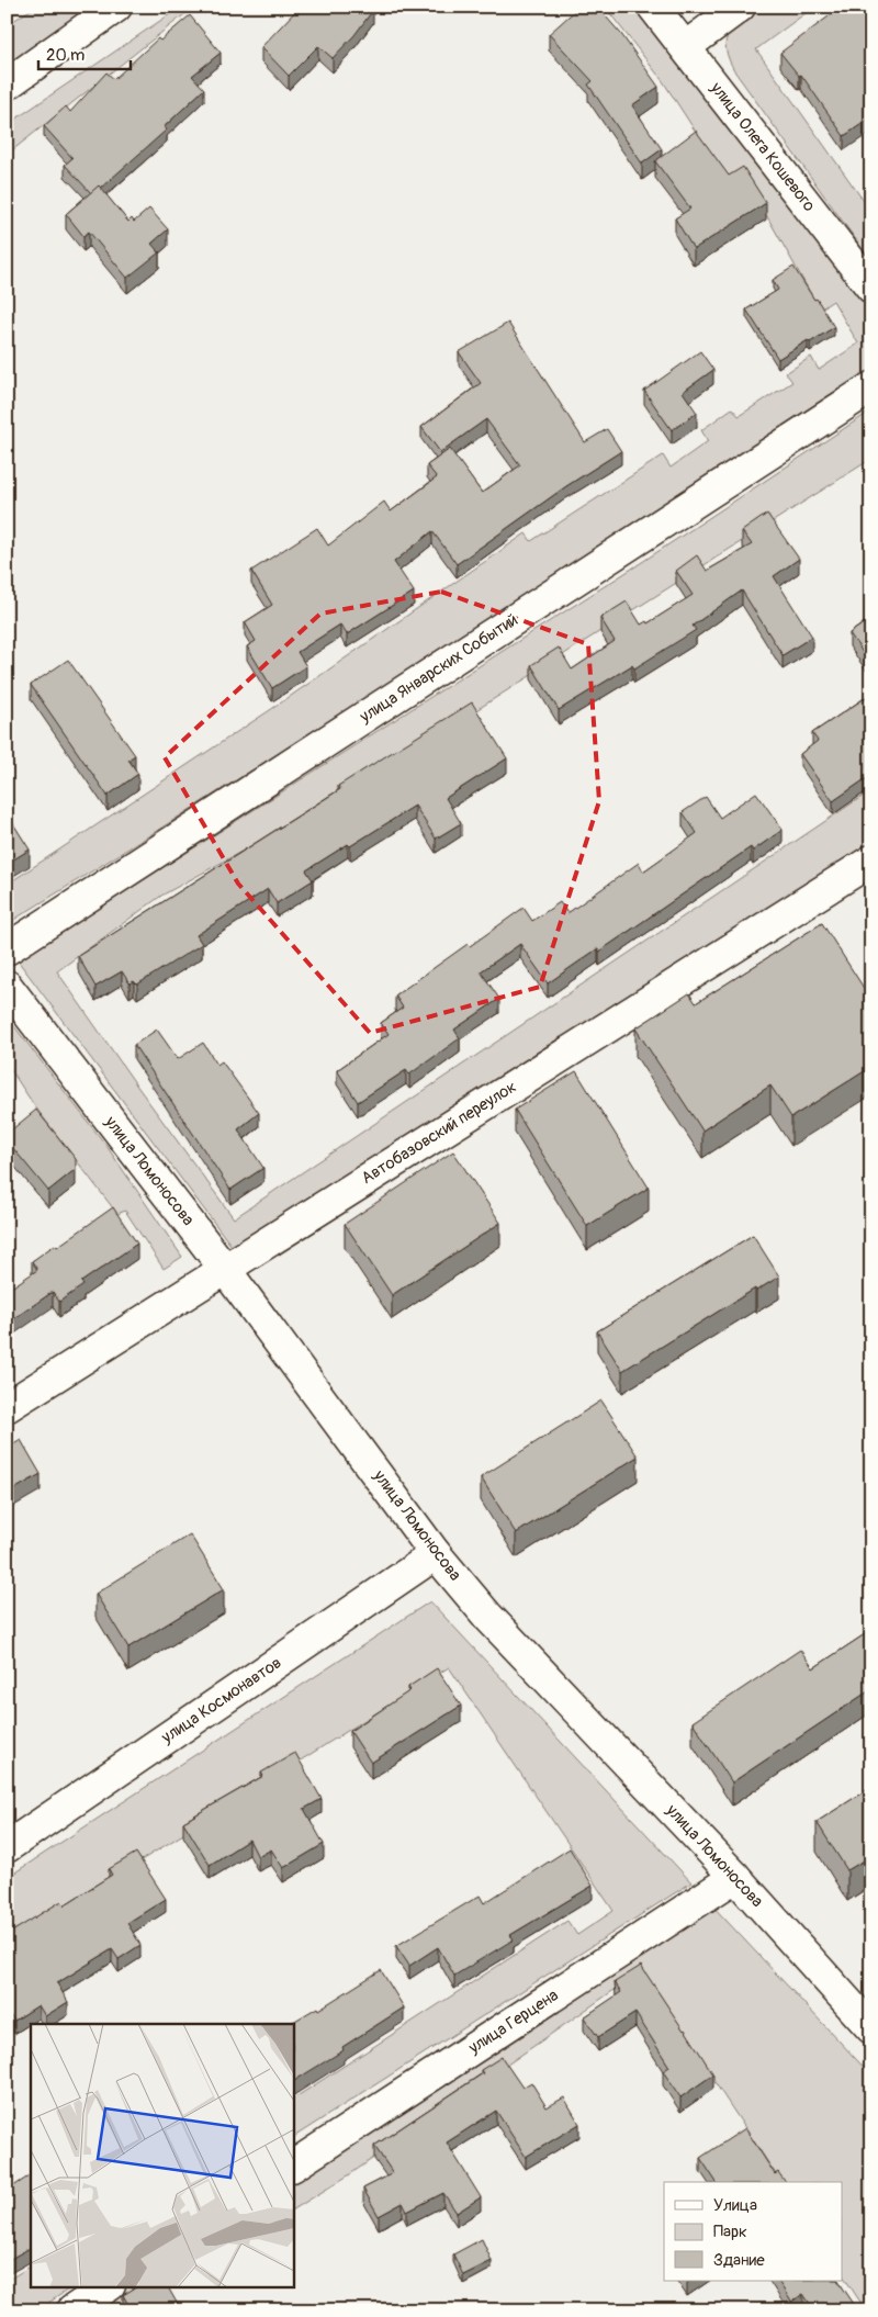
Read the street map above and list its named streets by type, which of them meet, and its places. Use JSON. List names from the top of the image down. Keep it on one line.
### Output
{"streets":{"street":["улица Олега Кошевого","улица Январских Событий","Автобазовский переулок","улица Ломоносова","улица Космонавтов","улица Герцена"]},"crossings":[["Автобазовский переулок","улица Ломоносова"],["улица Ломоносова","улица Космонавтов"],["улица Ломоносова","улица Герцена"]],"legend":["Улица","Парк","Здание"],"scale_bar":"20 m"}
